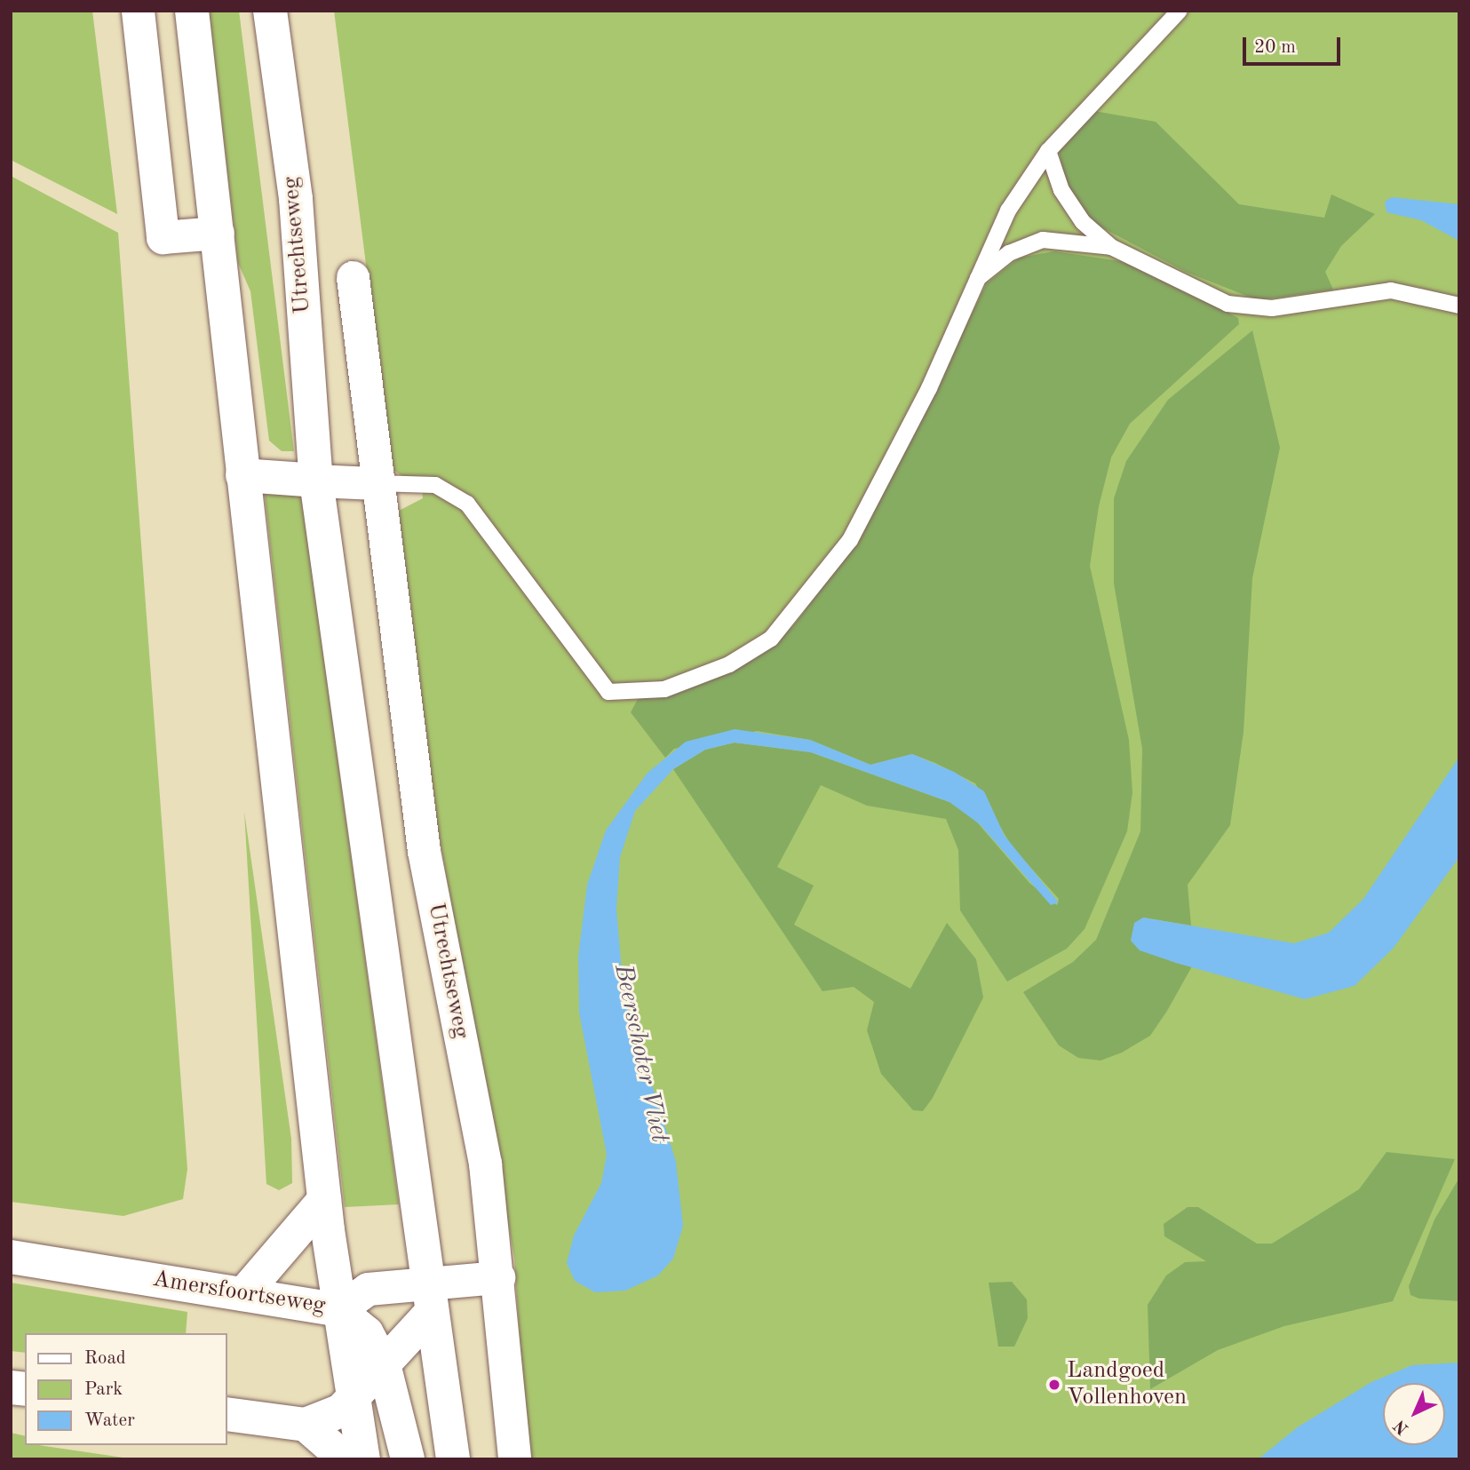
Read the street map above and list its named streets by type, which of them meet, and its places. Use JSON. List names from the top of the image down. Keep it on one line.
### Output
{"streets":{"main road":["Utrechtseweg","Amersfoortseweg"]},"crossings":[["Utrechtseweg","Amersfoortseweg"]],"water":["Beerschoter Vliet"],"places":["Landgoed Vollenhoven"],"legend":["Road","Park","Water"],"scale_bar":"20 m","north":"bottom left"}
